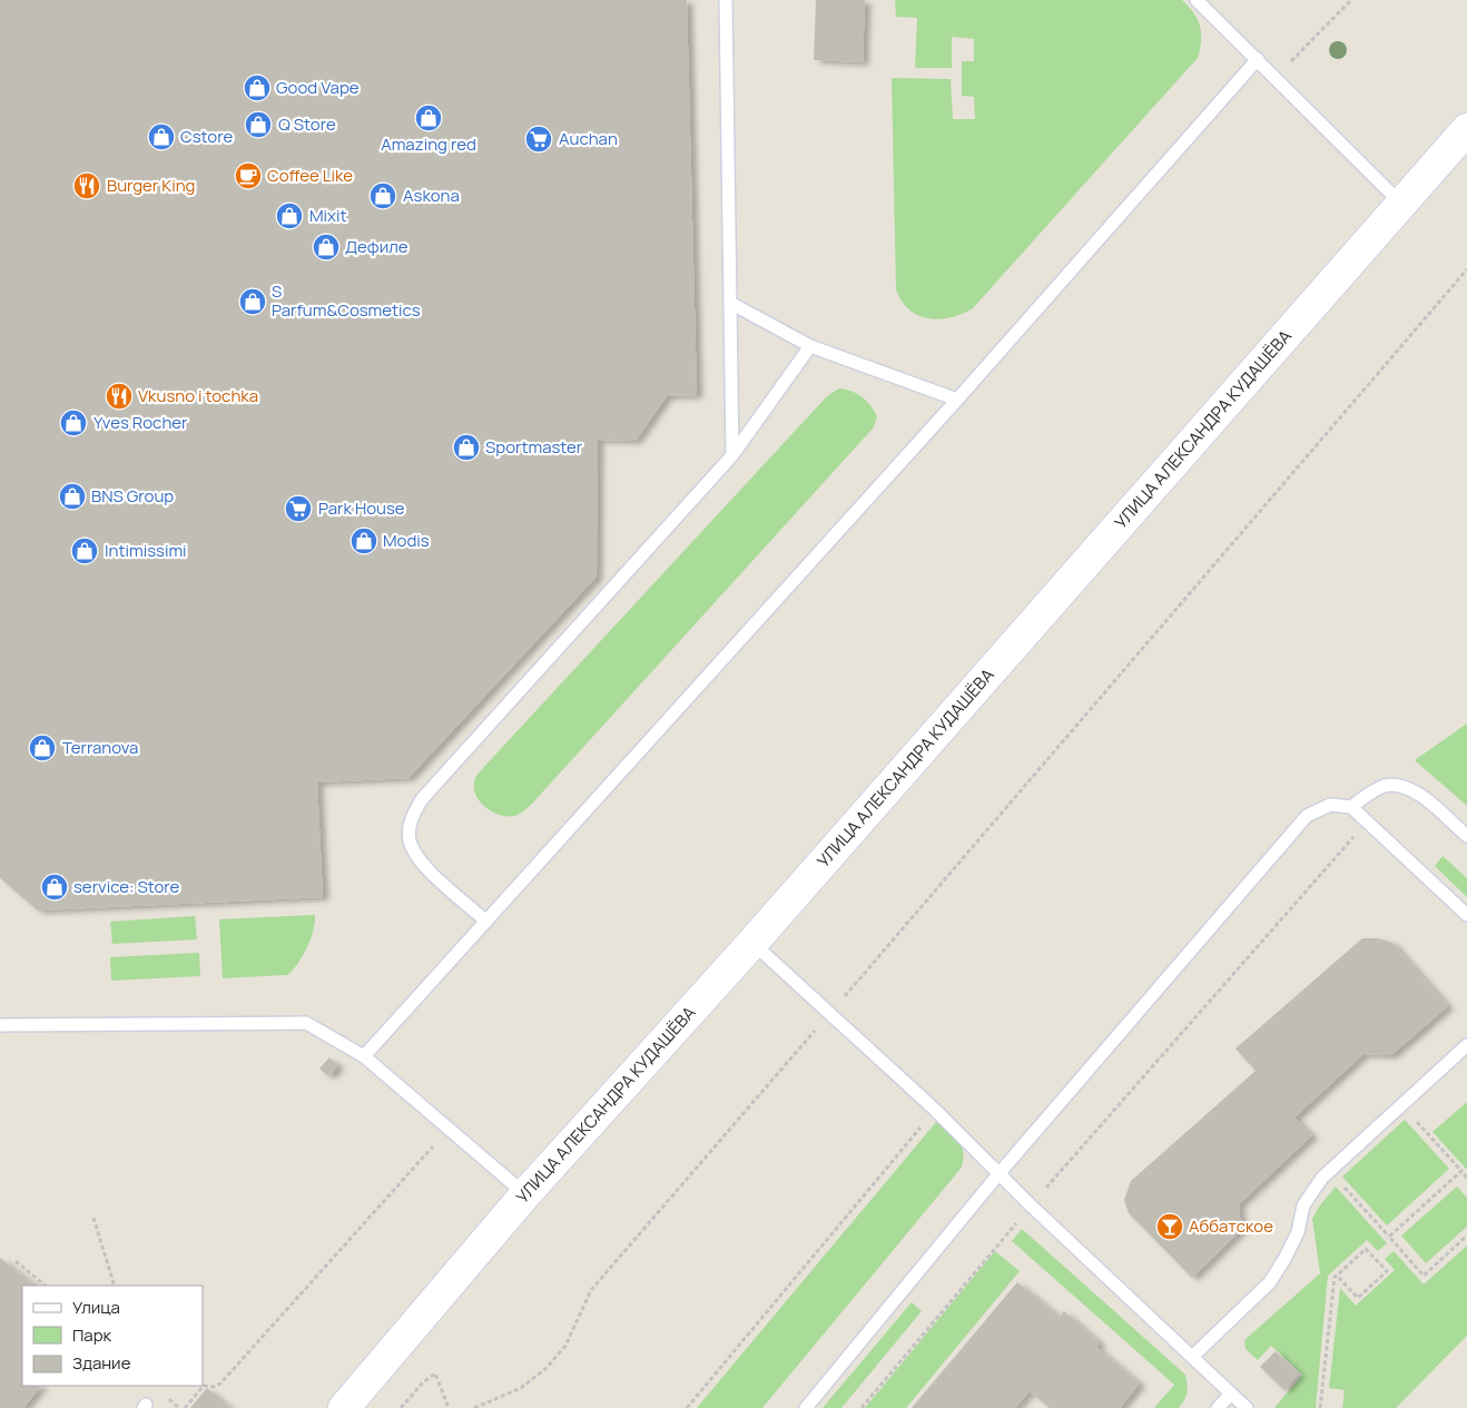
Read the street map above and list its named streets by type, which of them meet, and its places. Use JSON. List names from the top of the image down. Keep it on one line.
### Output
{"streets":{"main road":["УЛИЦА АЛЕКСАНДРА КУДАШЁВА"]},"places":{"shop":["Good Vape","Amazing red","Q Store","Cstore","Askona","Mixit","Дефиле","S Parfum&Cosmetics","Yves Rocher","Sportmaster","BNS Group","Modis","Intimissimi","Terranova","service: Store"],"supermarket":["Auchan","Park House"],"cafe":["Coffee Like"],"restaurant":["Burger King","Vkusno i tochka"],"bar":["Аббатское"]},"legend":["Улица","Парк","Здание"]}
